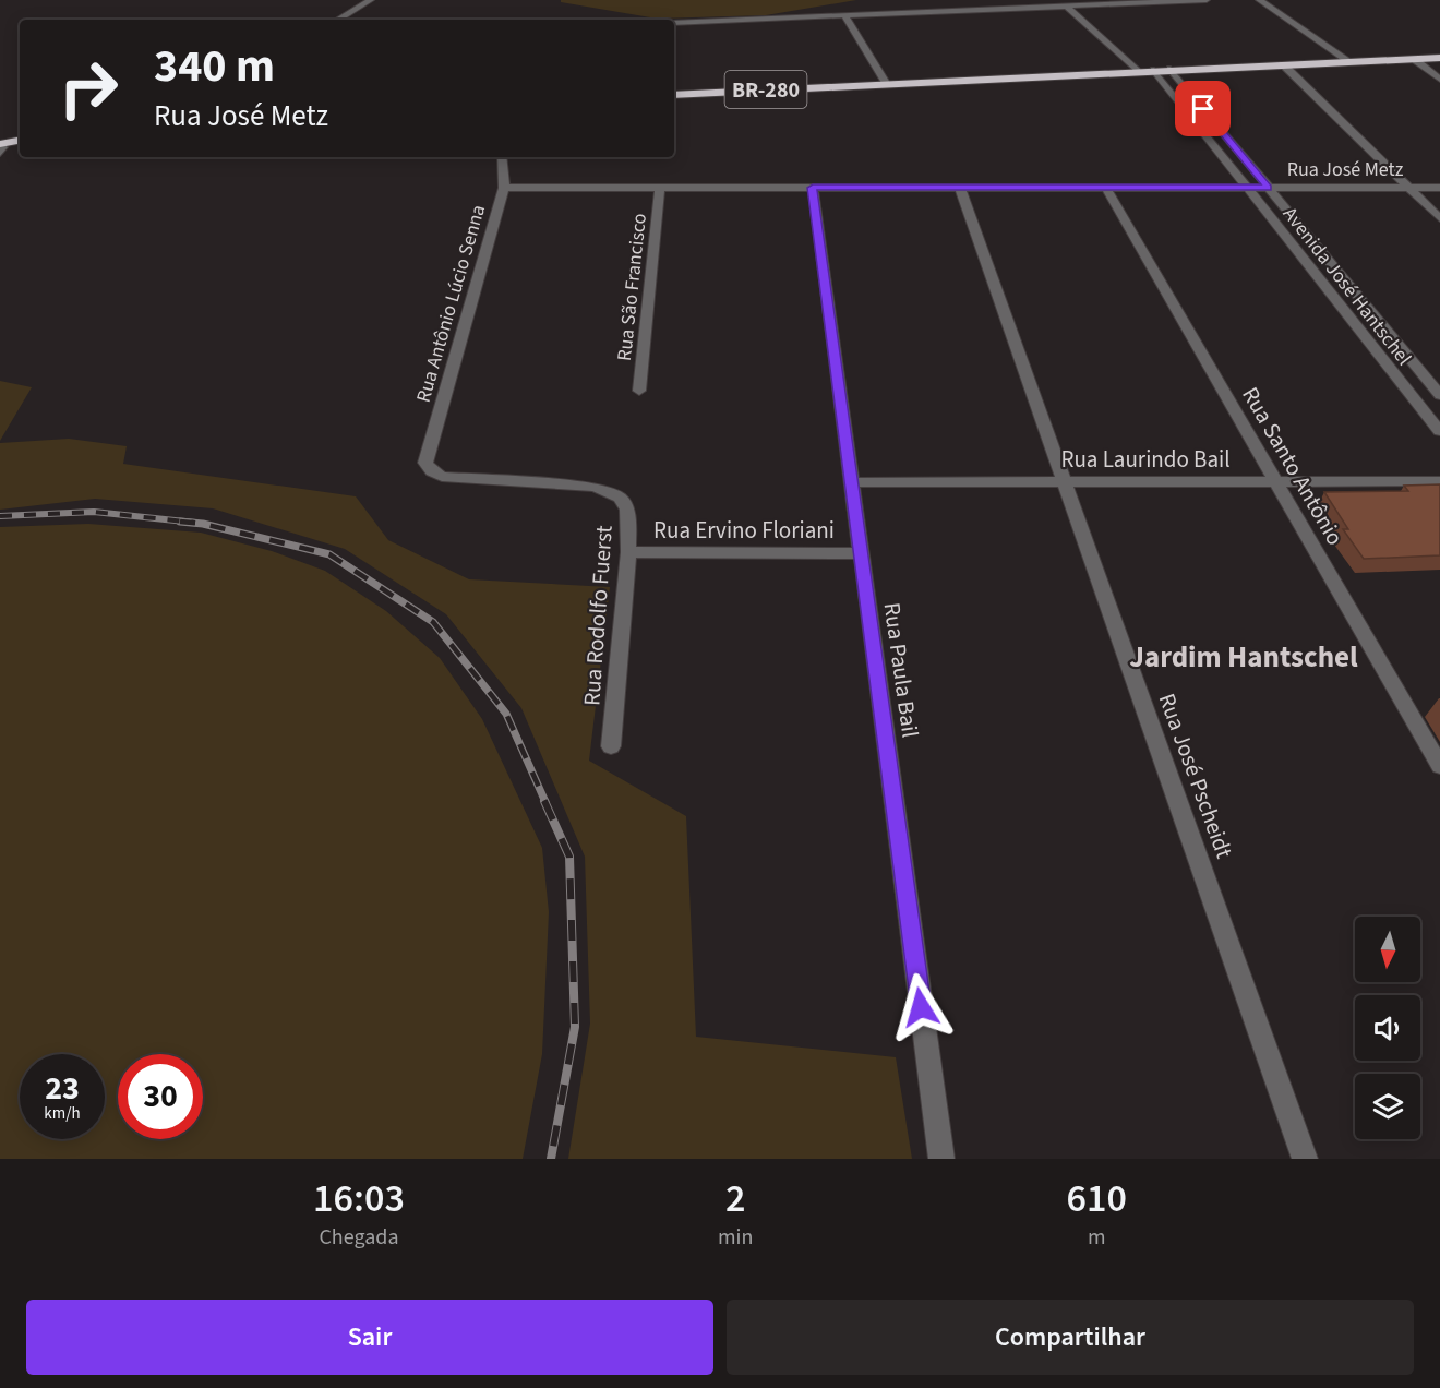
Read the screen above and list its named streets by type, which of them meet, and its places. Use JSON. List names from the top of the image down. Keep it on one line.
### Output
{"streets":{"highway":["BR-280"],"street":["Rua José Metz","Avenida José Hantschel","Rua São Francisco","Rua Antônio Lúcio Senna","Rua Laurindo Bail","Rua Santo Antônio","Rua Ervino Floriani","Rua Rodolfo Fuerst","Rua Paula Bail","Rua José Pscheidt"]},"crossings":[["BR-280","Avenida José Hantschel"],["Rua José Metz","Avenida José Hantschel"],["Rua José Metz","Rua São Francisco"],["Rua José Metz","Rua Antônio Lúcio Senna"],["Rua José Metz","Rua Santo Antônio"],["Rua José Metz","Rua Paula Bail"],["Rua José Metz","Rua José Pscheidt"],["Rua Antônio Lúcio Senna","Rua Rodolfo Fuerst"],["Rua Laurindo Bail","Rua Santo Antônio"],["Rua Laurindo Bail","Rua Paula Bail"],["Rua Laurindo Bail","Rua José Pscheidt"],["Rua Ervino Floriani","Rua Rodolfo Fuerst"],["Rua Ervino Floriani","Rua Paula Bail"]],"districts":["Jardim Hantschel"],"north":"bottom","page":{"turn":["340 m","Rua José Metz"],"speed":"23 km/h","limit":"30","eta":["16:03","Chegada","2","min","610","m"],"buttons":["Sair","Compartilhar"]}}
